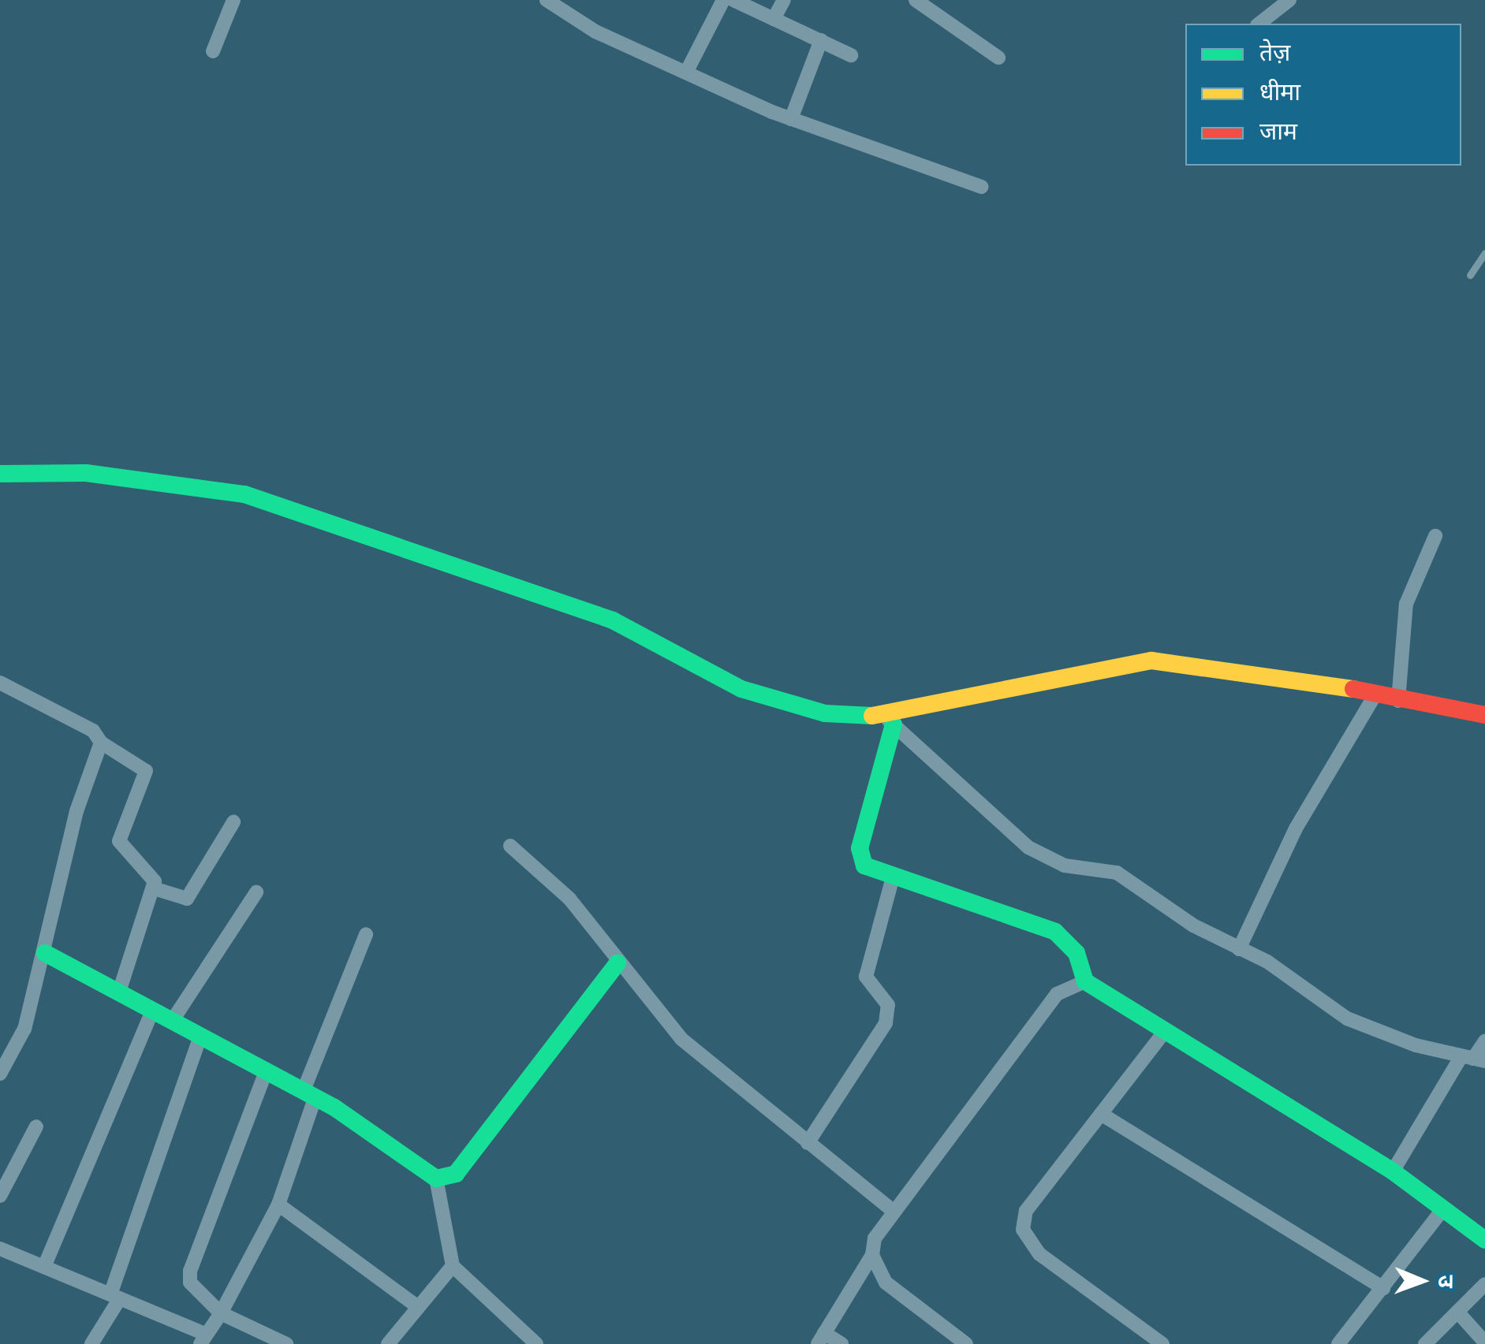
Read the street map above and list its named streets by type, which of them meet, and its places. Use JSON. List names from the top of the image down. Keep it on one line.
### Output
{"legend":["तेज़","धीमा","जाम"],"north":"right"}
